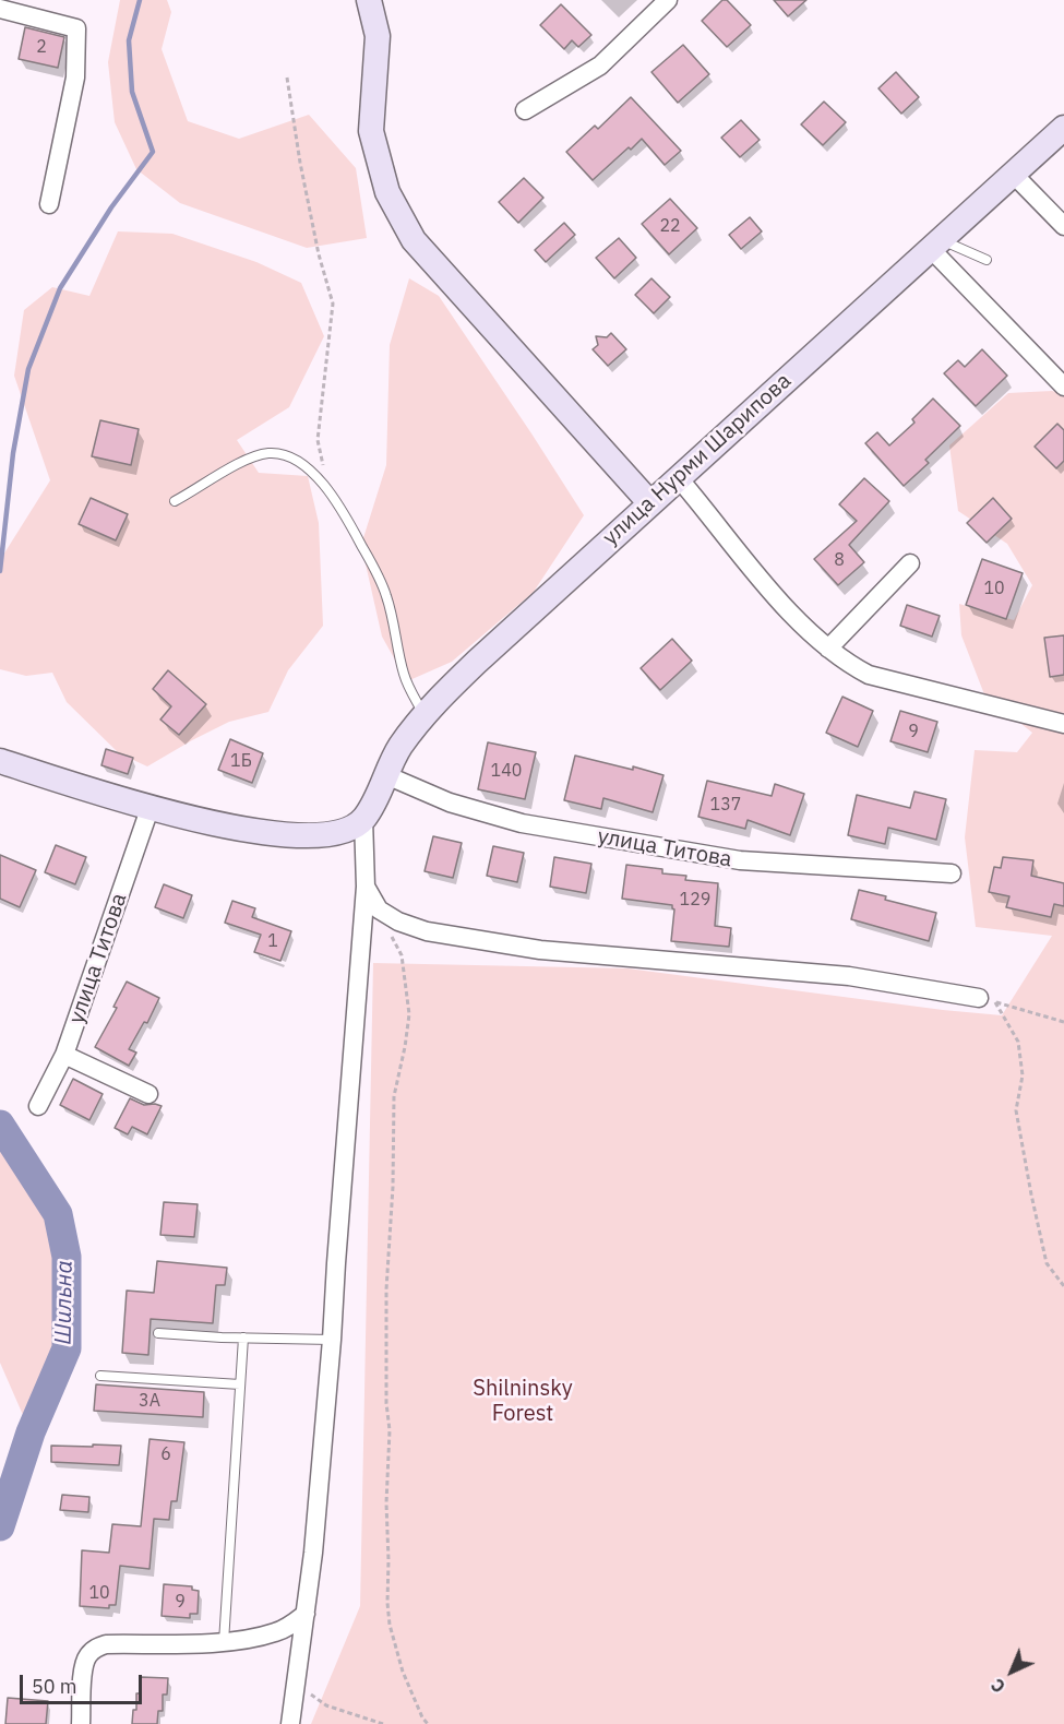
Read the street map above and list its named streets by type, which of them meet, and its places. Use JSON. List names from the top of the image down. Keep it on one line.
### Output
{"streets":{"main road":["улица Нурми Шарипова"],"street":["улица Титова"]},"crossings":[["улица Нурми Шарипова","улица Титова"]],"water":["Шильна"],"parks":["Shilninsky Forest"],"house_numbers":["2","22","8","10","9","1Б","140","137","129","1","3А","6","10","9"],"scale_bar":"50 m","north":"bottom left"}
